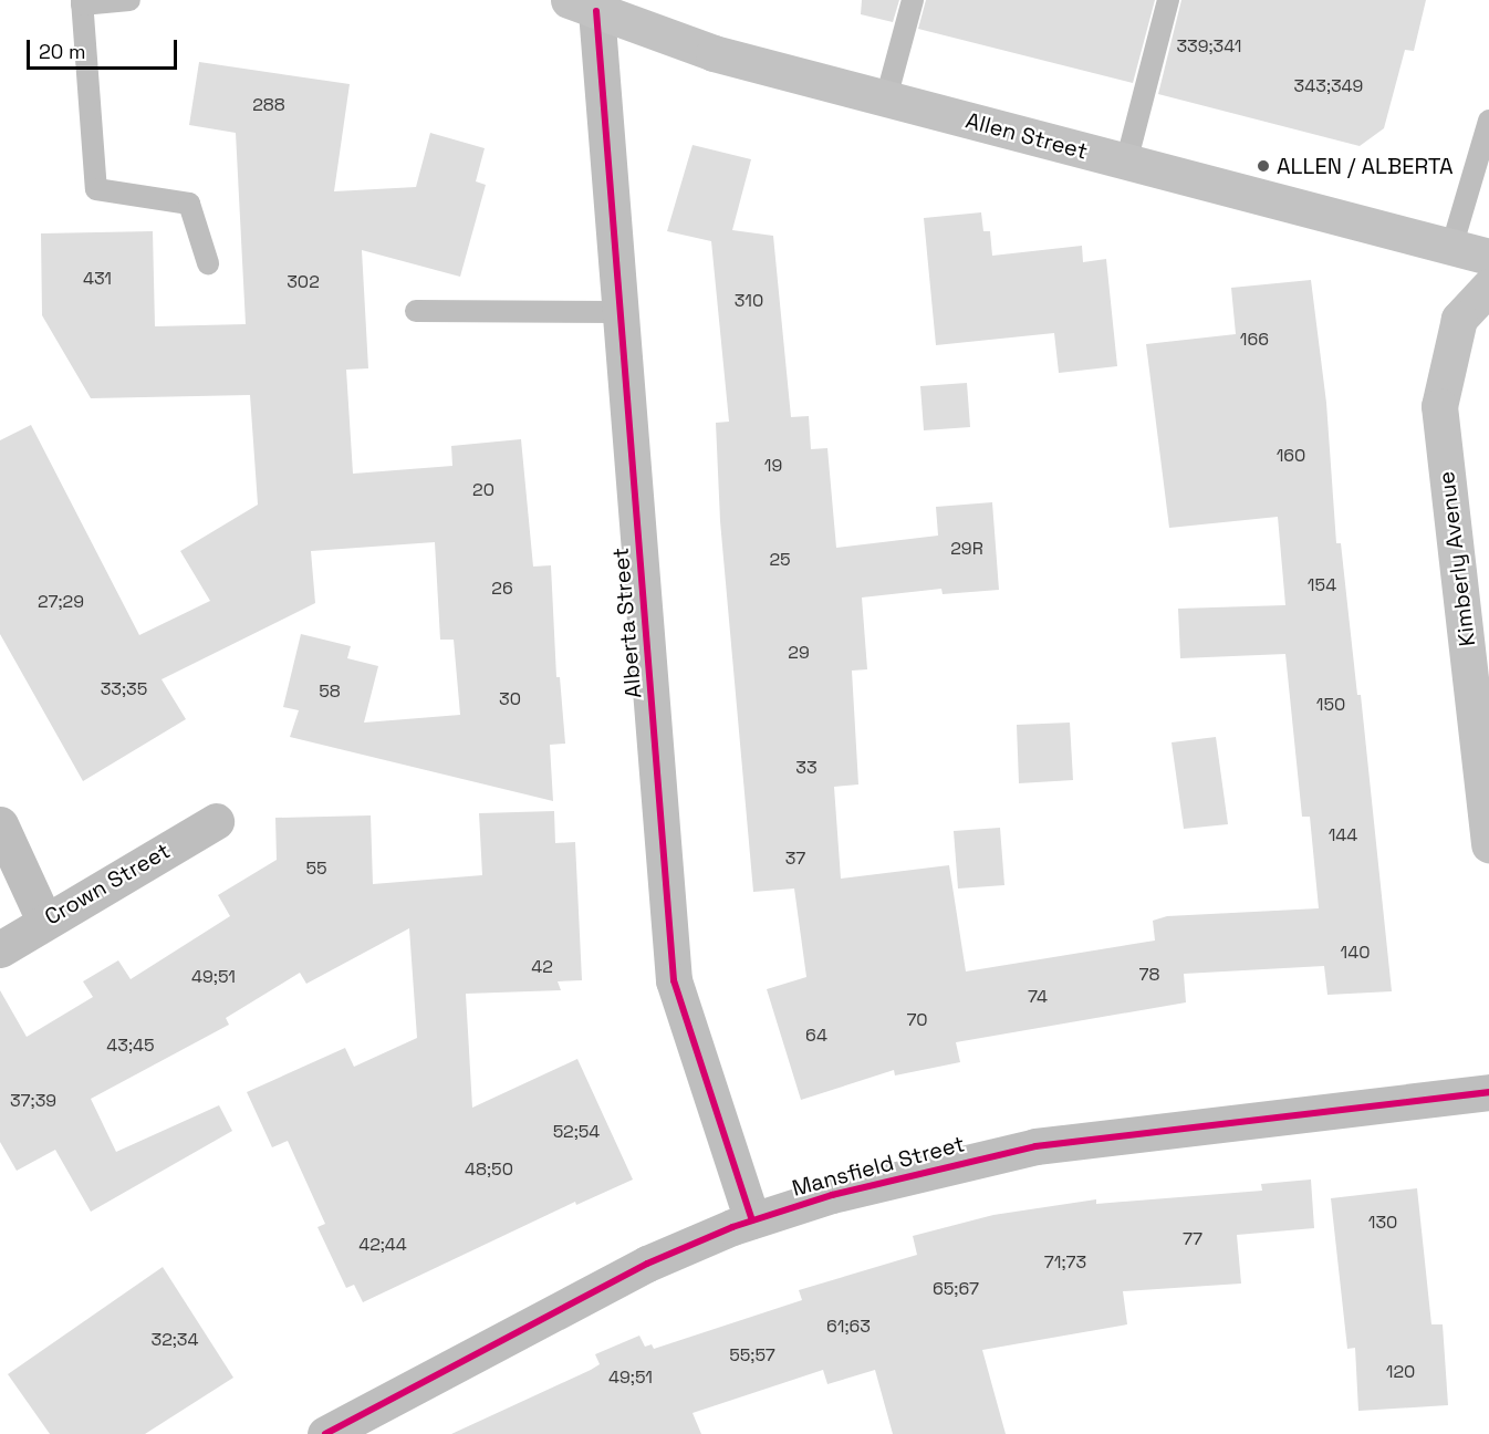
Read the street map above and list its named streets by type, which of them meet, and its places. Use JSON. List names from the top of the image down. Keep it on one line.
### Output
{"streets":{"main road":["Allen Street","Kimberly Avenue"],"street":["Alberta Street","Crown Street","Mansfield Street"]},"crossings":[["Allen Street","Alberta Street"],["Alberta Street","Mansfield Street"]],"places":["ALLEN / ALBERTA"],"house_numbers":["339;341","343;349","288","431","302","310","166","160","19","20","29R","25","154","26","27;29","29","33;35","58","30","150","33","144","37","55","140","42","78","49;51","74","70","64","43;45","37;39","52;54","48;50","130","77","42;44","71;73","65;67","61;63","32;34","55;57","120","49;51"],"scale_bar":"20 m"}
